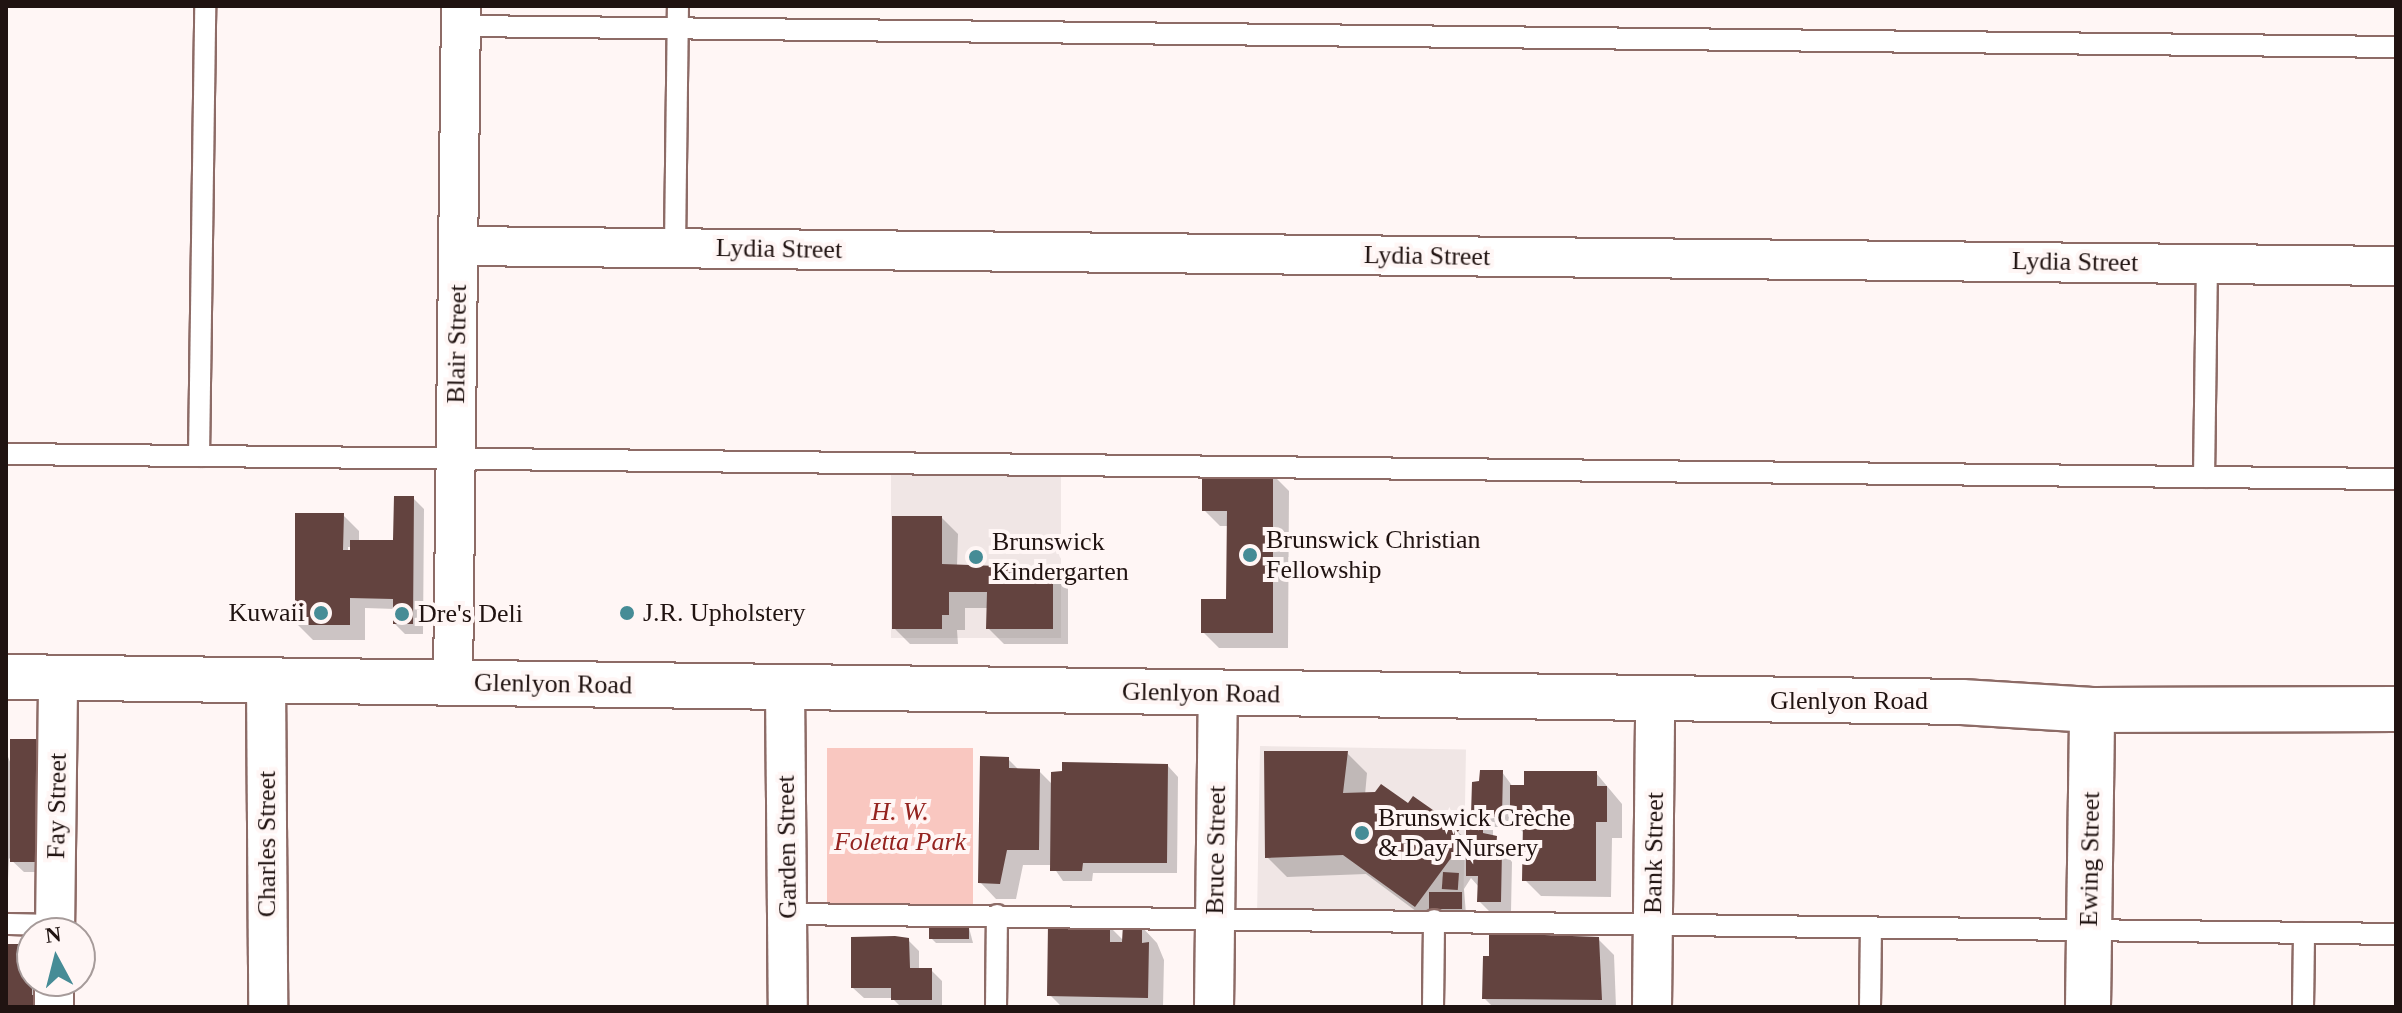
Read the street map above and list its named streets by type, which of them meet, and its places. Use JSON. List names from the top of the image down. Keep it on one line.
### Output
{"streets":{"street":["Lydia Street","Blair Street","Glenlyon Road","Fay Street","Charles Street","Garden Street","Bruce Street","Bank Street","Ewing Street"]},"crossings":[["Lydia Street","Blair Street"],["Blair Street","Glenlyon Road"],["Glenlyon Road","Fay Street"],["Glenlyon Road","Charles Street"],["Glenlyon Road","Garden Street"],["Glenlyon Road","Bruce Street"],["Glenlyon Road","Bank Street"],["Glenlyon Road","Ewing Street"]],"parks":["H. W. Foletta Park"],"places":["Brunswick Christian Fellowship","Brunswick Kindergarten","Kuwaii","J.R. Upholstery","Dre's Deli","Brunswick Crèche & Day Nursery"],"north":"top"}
